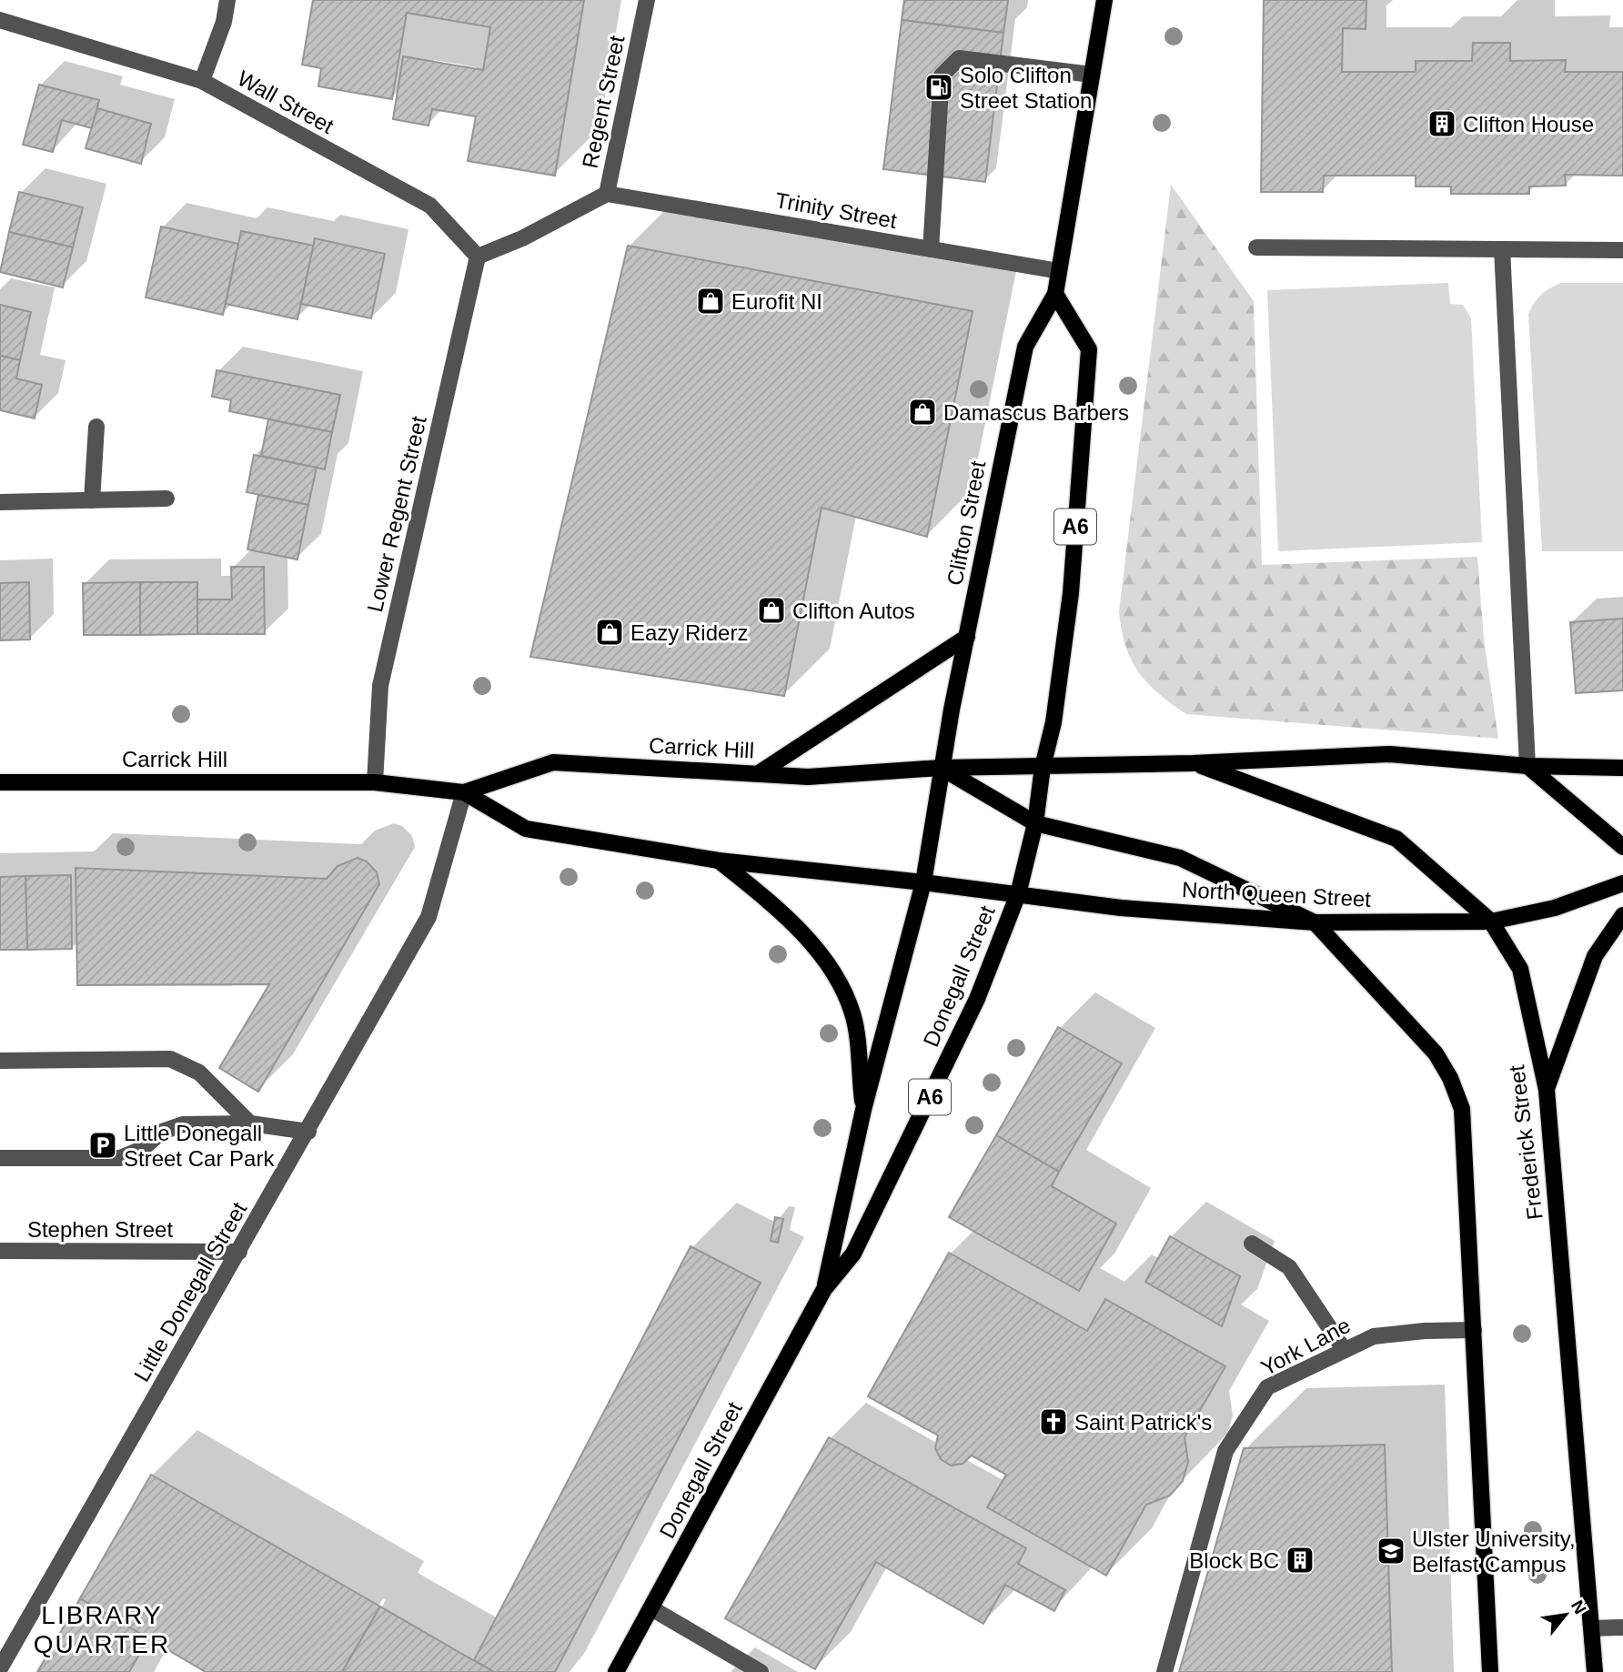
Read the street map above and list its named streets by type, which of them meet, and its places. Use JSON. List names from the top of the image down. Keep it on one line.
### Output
{"streets":{"main road":["Clifton Street","A6","Carrick Hill","North Queen Street","Donegall Street","Frederick Street"],"street":["Wall Street","Regent Street","Trinity Street","Lower Regent Street","Stephen Street","Little Donegall Street","York Lane"]},"crossings":[["Wall Street","Regent Street"],["Wall Street","Lower Regent Street"],["Regent Street","Trinity Street"],["Regent Street","Lower Regent Street"],["Trinity Street","Clifton Street"],["Lower Regent Street","Carrick Hill"],["Clifton Street","A6"],["Clifton Street","Carrick Hill"],["Clifton Street","Donegall Street"],["A6","Donegall Street"],["Carrick Hill","North Queen Street"],["Carrick Hill","Donegall Street"],["Carrick Hill","Little Donegall Street"],["North Queen Street","Donegall Street"],["North Queen Street","Frederick Street"],["Stephen Street","Little Donegall Street"]],"districts":["LIBRARY QUARTER"],"places":{"fuel station":["Solo Clifton Street Station"],"building":["Clifton House","Block BC"],"shop":["Eurofit NI","Damascus Barbers","Clifton Autos","Eazy Riderz"],"parking":["Little Donegall Street Car Park"],"church":["Saint Patrick's"],"school or university":["Ulster University, Belfast Campus"]},"north":"top right"}
